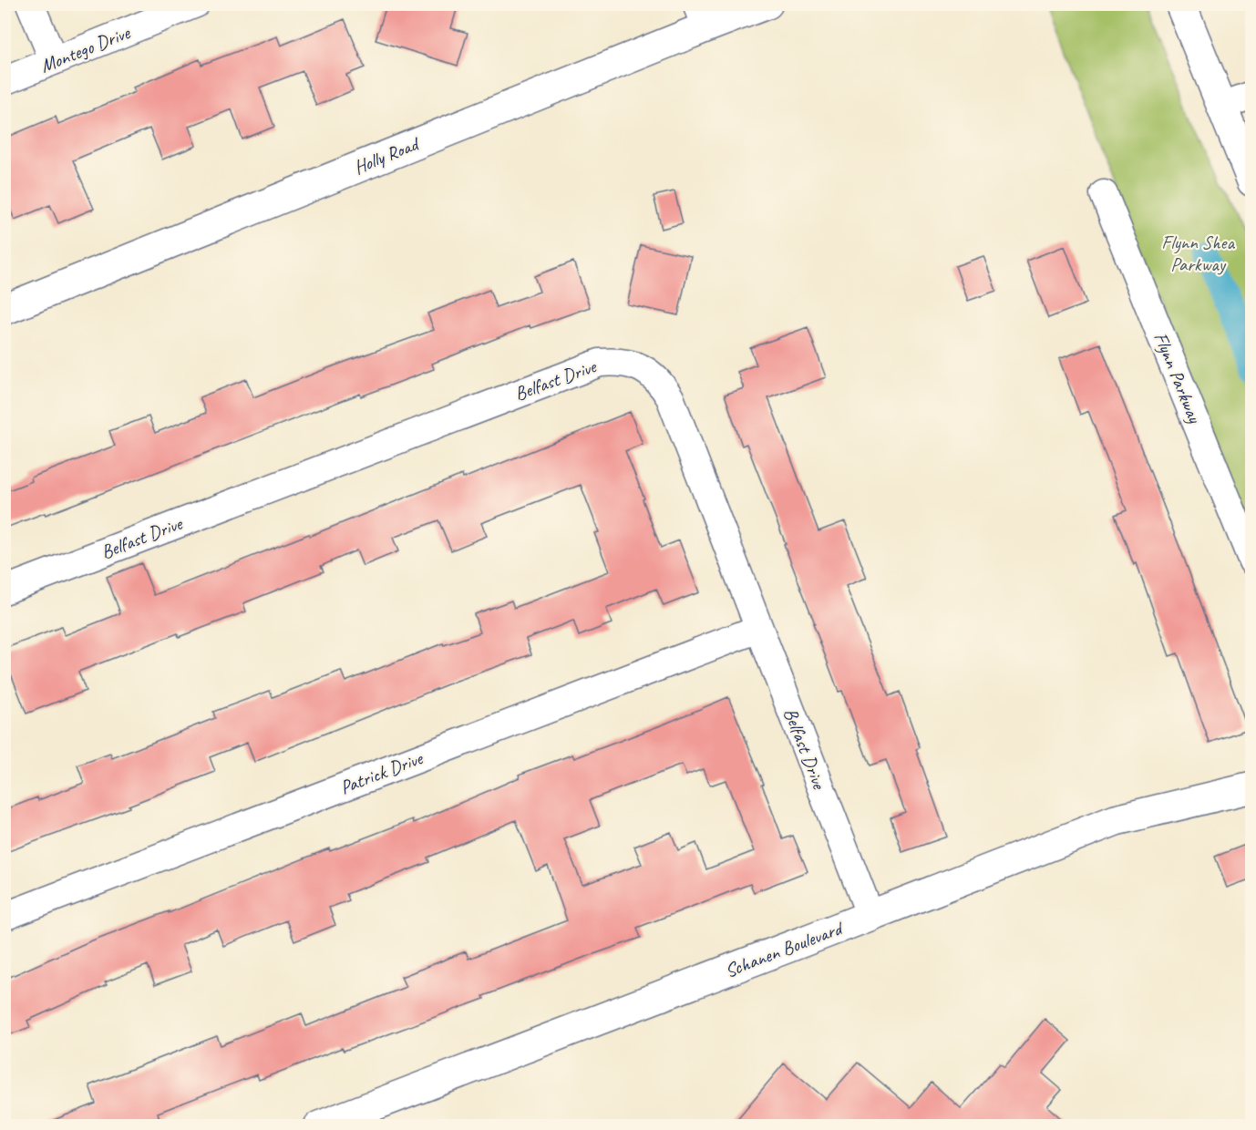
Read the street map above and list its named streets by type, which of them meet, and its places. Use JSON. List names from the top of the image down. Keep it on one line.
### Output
{"streets":{"street":["Montego Drive","Holly Road","Flynn Parkway","Belfast Drive","Patrick Drive","Schanen Boulevard"]},"crossings":[["Belfast Drive","Patrick Drive"],["Belfast Drive","Schanen Boulevard"]],"parks":["Flynn Shea Parkway"]}
